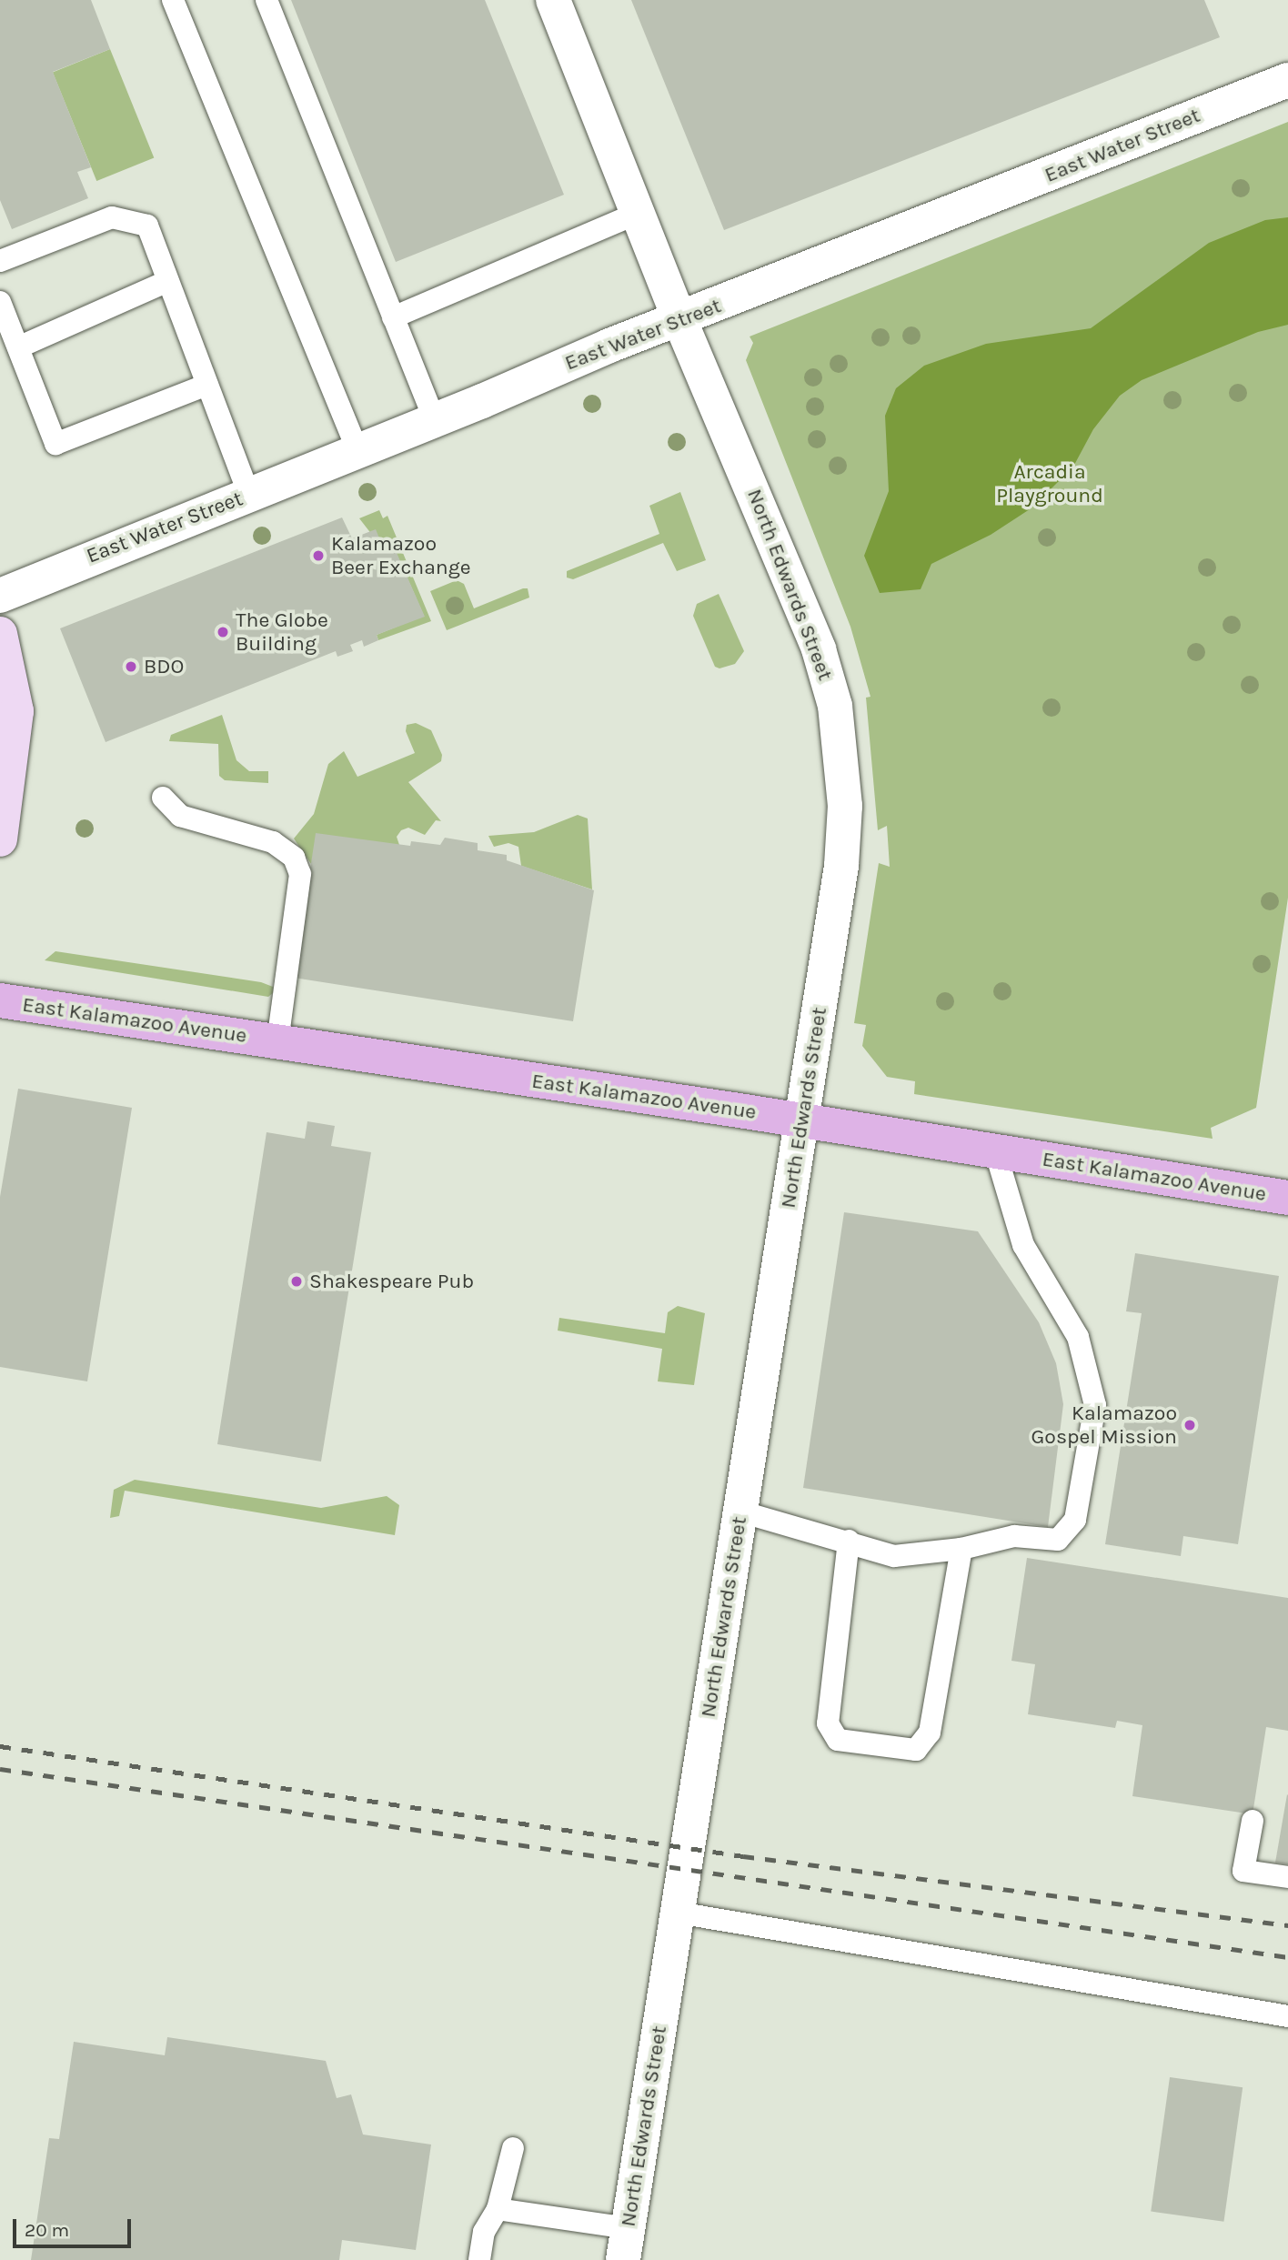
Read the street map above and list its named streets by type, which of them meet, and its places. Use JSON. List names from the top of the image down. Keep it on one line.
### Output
{"streets":{"main road":["East Kalamazoo Avenue"],"street":["East Water Street","North Edwards Street"]},"crossings":[["East Water Street","North Edwards Street"],["North Edwards Street","East Kalamazoo Avenue"]],"parks":["Arcadia Playground"],"places":["Kalamazoo Beer Exchange","The Globe Building","BDO","Shakespeare Pub","Kalamazoo Gospel Mission"],"scale_bar":"20 m"}
